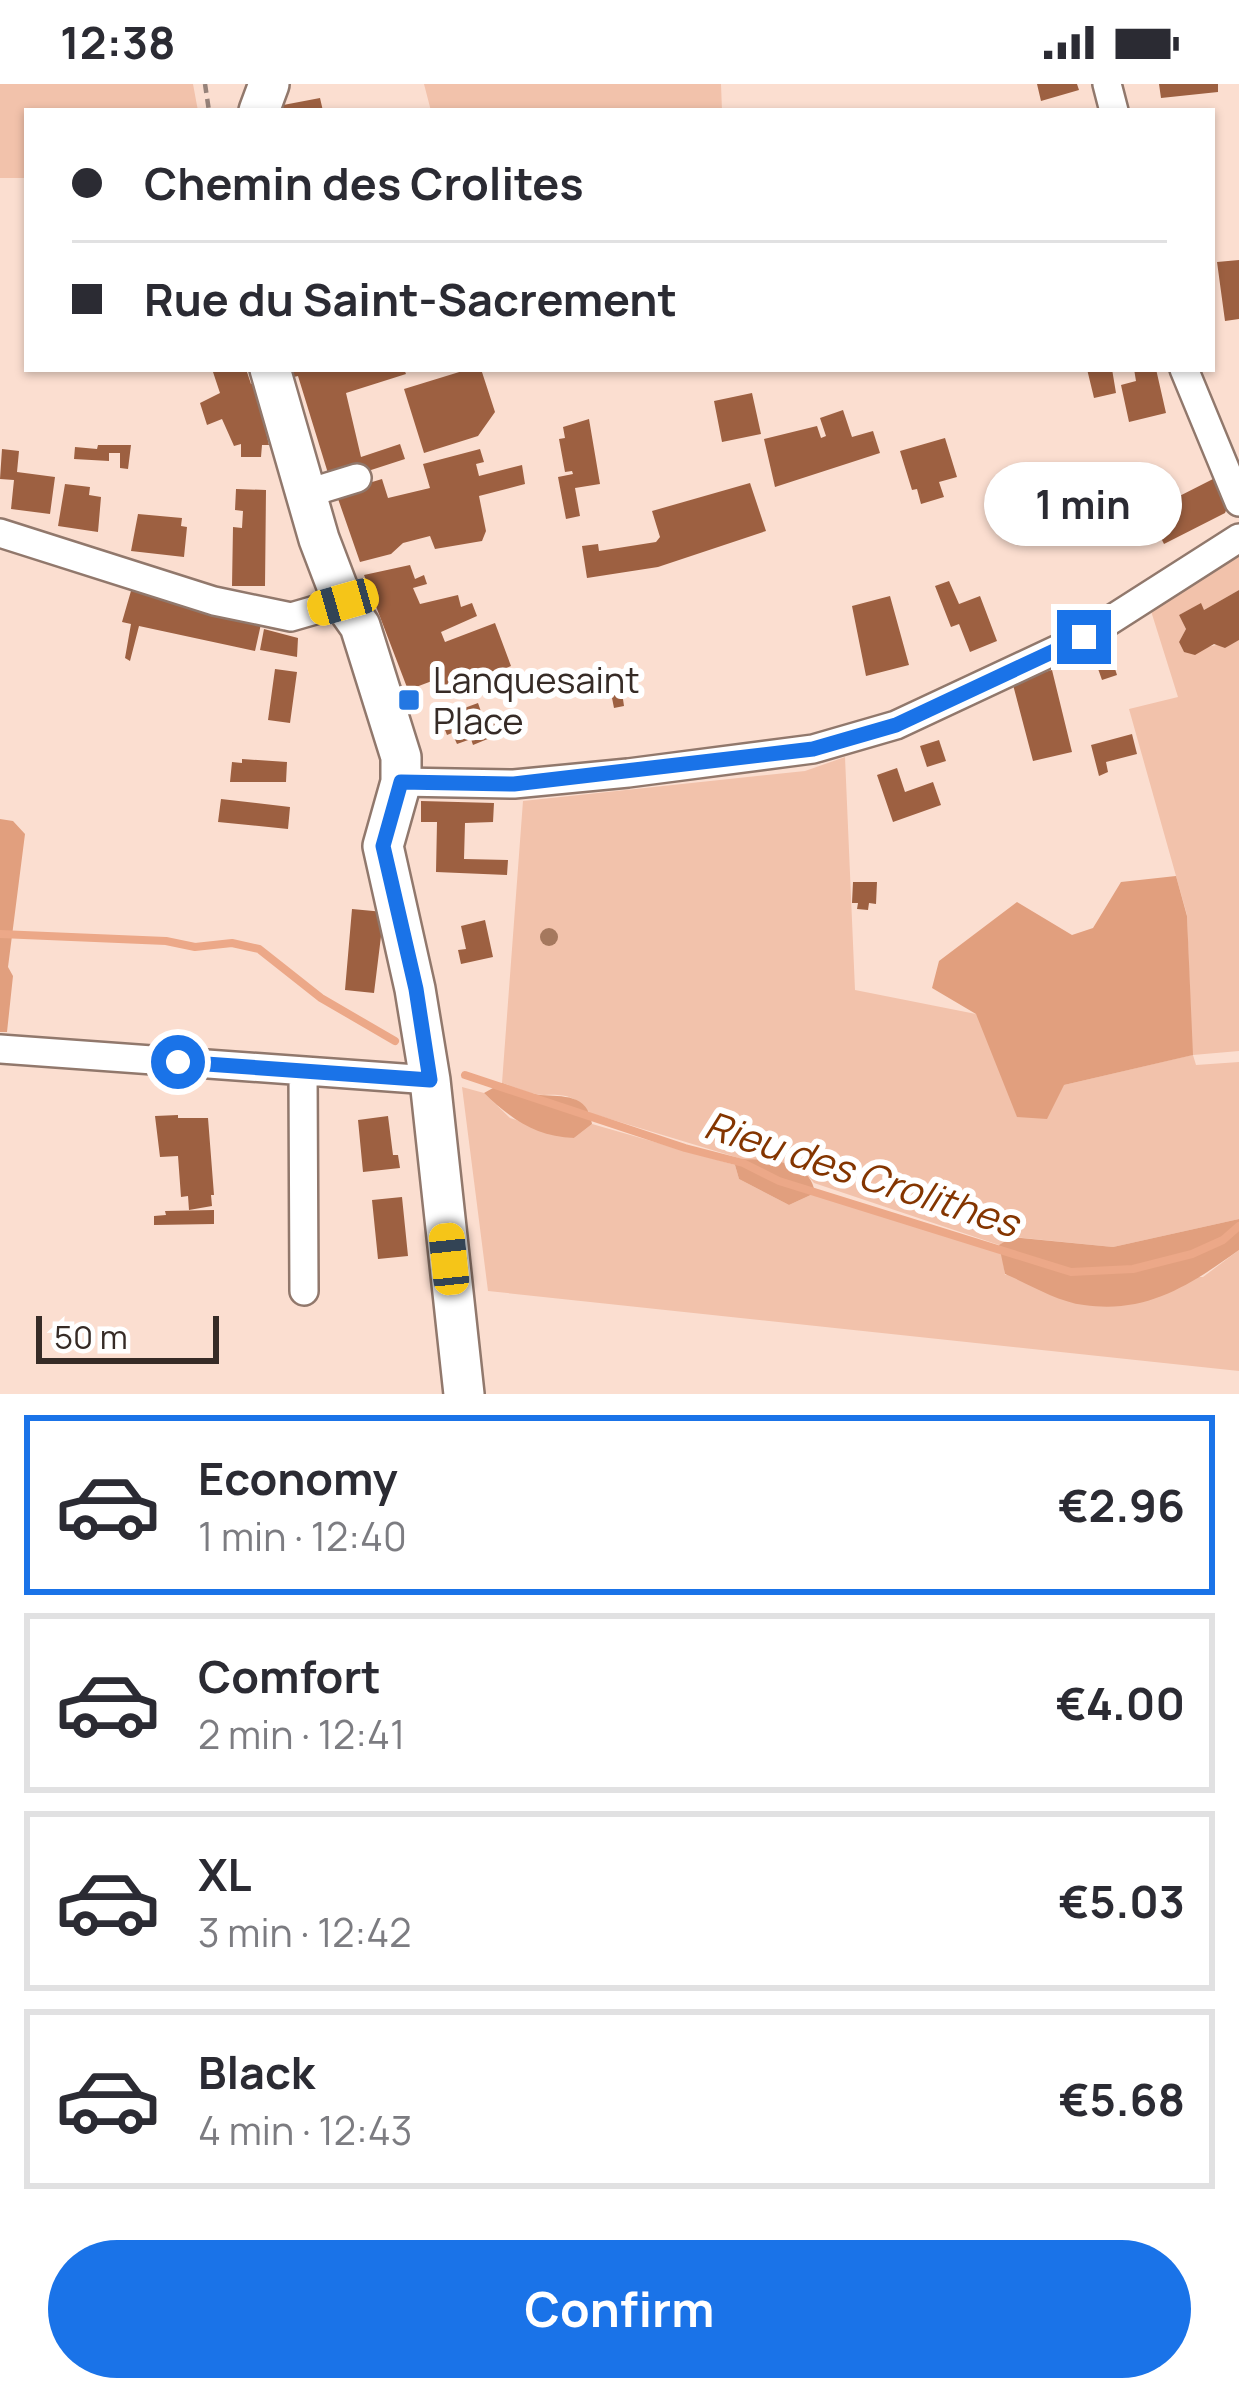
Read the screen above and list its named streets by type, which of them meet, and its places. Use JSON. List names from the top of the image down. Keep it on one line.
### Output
{"water":["Rieu des Crolithes"],"places":{"transit":["Lanquesaint Place"]},"scale_bar":"50 m","page":{"status":"12:38","banner":["Chemin des Crolites","Rue du Saint-Sacrement"],"bubble":"1 min","scale":"50 m","list":[{"name":"Economy","note":"1 min · 12:40","value":"€2.96"},{"name":"Comfort","note":"2 min · 12:41","value":"€4.00"},{"name":"XL","note":"3 min · 12:42","value":"€5.03"},{"name":"Black","note":"4 min · 12:43","value":"€5.68"}],"buttons":"Confirm"}}
